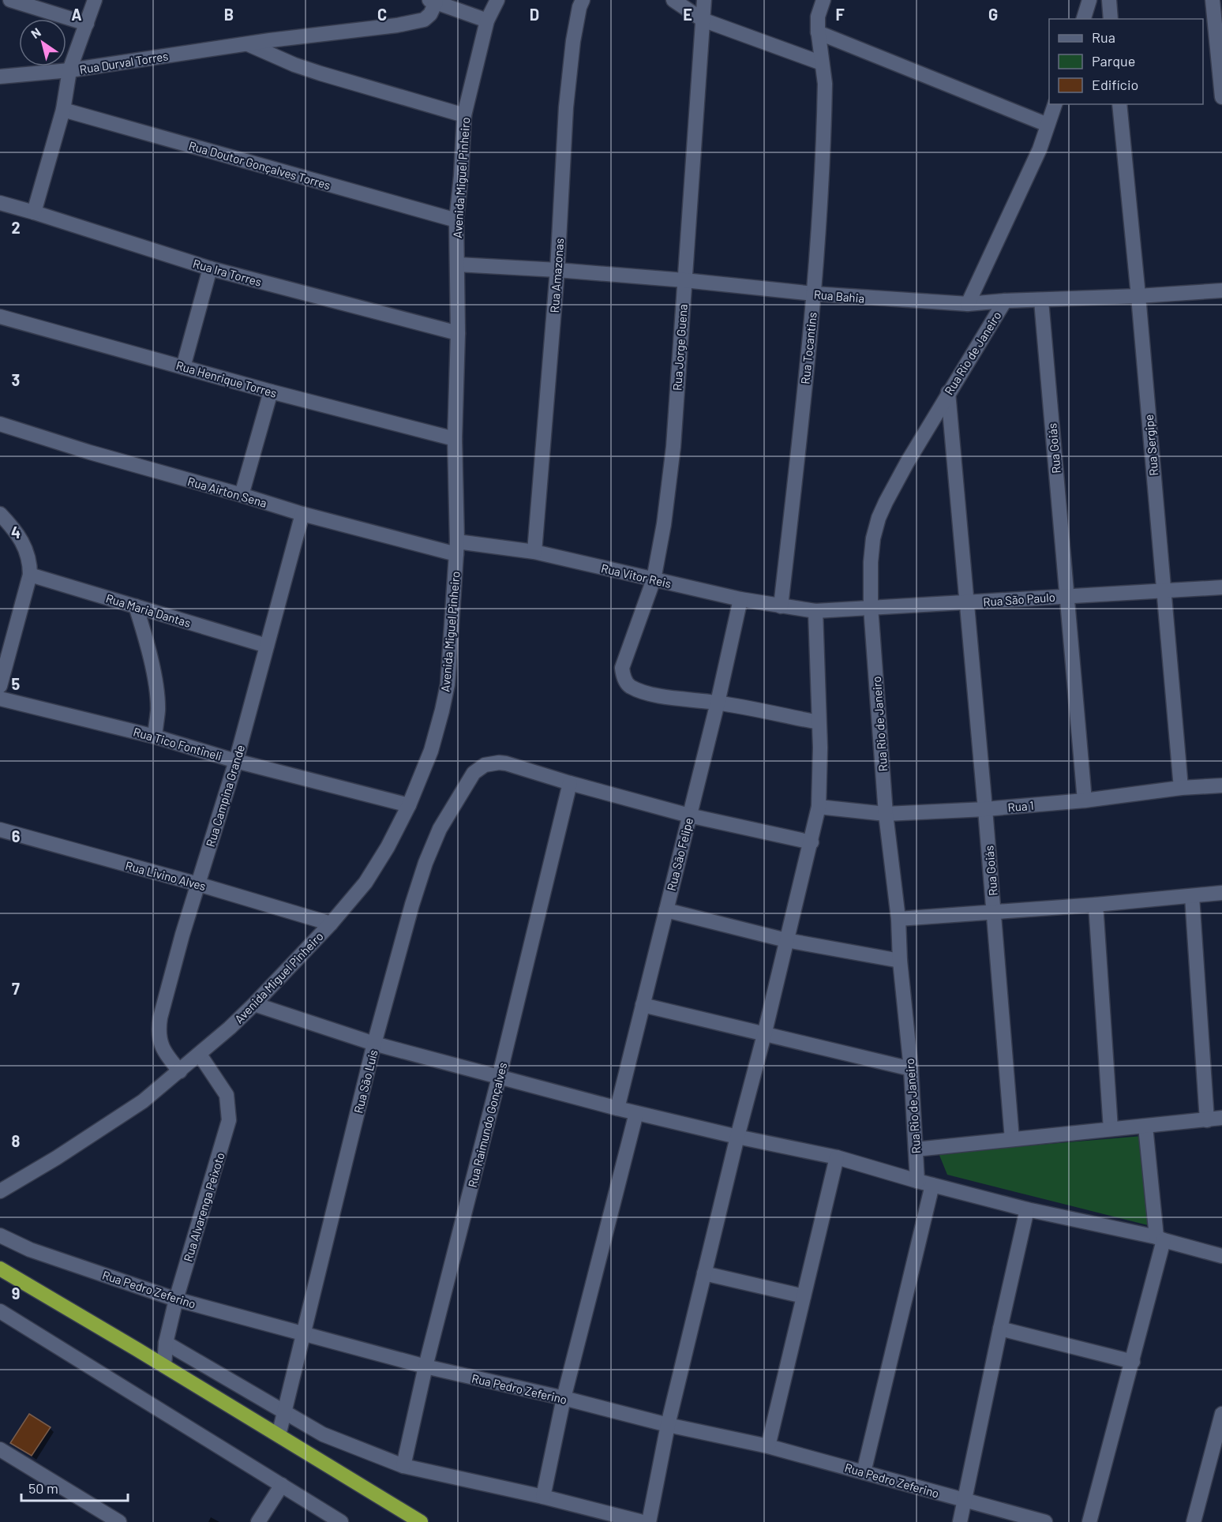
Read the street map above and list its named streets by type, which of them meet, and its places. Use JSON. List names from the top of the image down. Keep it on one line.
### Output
{"streets":{"street":["Rua Durval Torres","Rua Doutor Gonçalves Torres","Avenida Miguel Pinheiro","Rua Ira Torres","Rua Amazonas","Rua Bahia","Rua Jorge Guena","Rua Tocantins","Rua Rio de Janeiro","Rua Henrique Torres","Rua Sergipe","Rua Goiás","Rua Airton Sena","Rua Vitor Reis","Rua São Paulo","Rua Maria Dantas","Rua Tico Fontineli","Rua Campina Grande","Rua 1","Rua São Felipe","Rua Livino Alves","Rua São Luís","Rua Raimundo Gonçalves","Rua Alvarenga Peixoto","Rua Pedro Zeferino"]},"crossings":[["Rua Doutor Gonçalves Torres","Avenida Miguel Pinheiro"],["Avenida Miguel Pinheiro","Rua Ira Torres"],["Avenida Miguel Pinheiro","Rua Bahia"],["Avenida Miguel Pinheiro","Rua Henrique Torres"],["Avenida Miguel Pinheiro","Rua Airton Sena"],["Avenida Miguel Pinheiro","Rua Vitor Reis"],["Avenida Miguel Pinheiro","Rua Tico Fontineli"],["Avenida Miguel Pinheiro","Rua Campina Grande"],["Avenida Miguel Pinheiro","Rua Livino Alves"],["Avenida Miguel Pinheiro","Rua Alvarenga Peixoto"],["Rua Amazonas","Rua Bahia"],["Rua Amazonas","Rua Vitor Reis"],["Rua Bahia","Rua Jorge Guena"],["Rua Bahia","Rua Tocantins"],["Rua Bahia","Rua Rio de Janeiro"],["Rua Bahia","Rua Sergipe"],["Rua Bahia","Rua Goiás"],["Rua Jorge Guena","Rua Vitor Reis"],["Rua Jorge Guena","Rua São Felipe"],["Rua Tocantins","Rua Vitor Reis"],["Rua Rio de Janeiro","Rua Goiás"],["Rua Rio de Janeiro","Rua São Paulo"],["Rua Rio de Janeiro","Rua 1"],["Rua Sergipe","Rua São Paulo"],["Rua Sergipe","Rua 1"],["Rua Goiás","Rua São Paulo"],["Rua Goiás","Rua 1"],["Rua Airton Sena","Rua Vitor Reis"],["Rua Airton Sena","Rua Campina Grande"],["Rua Vitor Reis","Rua São Paulo"],["Rua Vitor Reis","Rua São Felipe"],["Rua Maria Dantas","Rua Campina Grande"],["Rua Tico Fontineli","Rua Campina Grande"],["Rua Campina Grande","Rua Livino Alves"],["Rua São Luís","Rua Raimundo Gonçalves"],["Rua São Luís","Rua Pedro Zeferino"],["Rua Raimundo Gonçalves","Rua Pedro Zeferino"],["Rua Alvarenga Peixoto","Rua Pedro Zeferino"]],"legend":["Rua","Parque","Edifício"],"scale_bar":"50 m","north":"top left","grid":{"columns":["A","B","C","D","E","F","G"],"rows":["2","3","4","5","6","7","8","9"]}}
